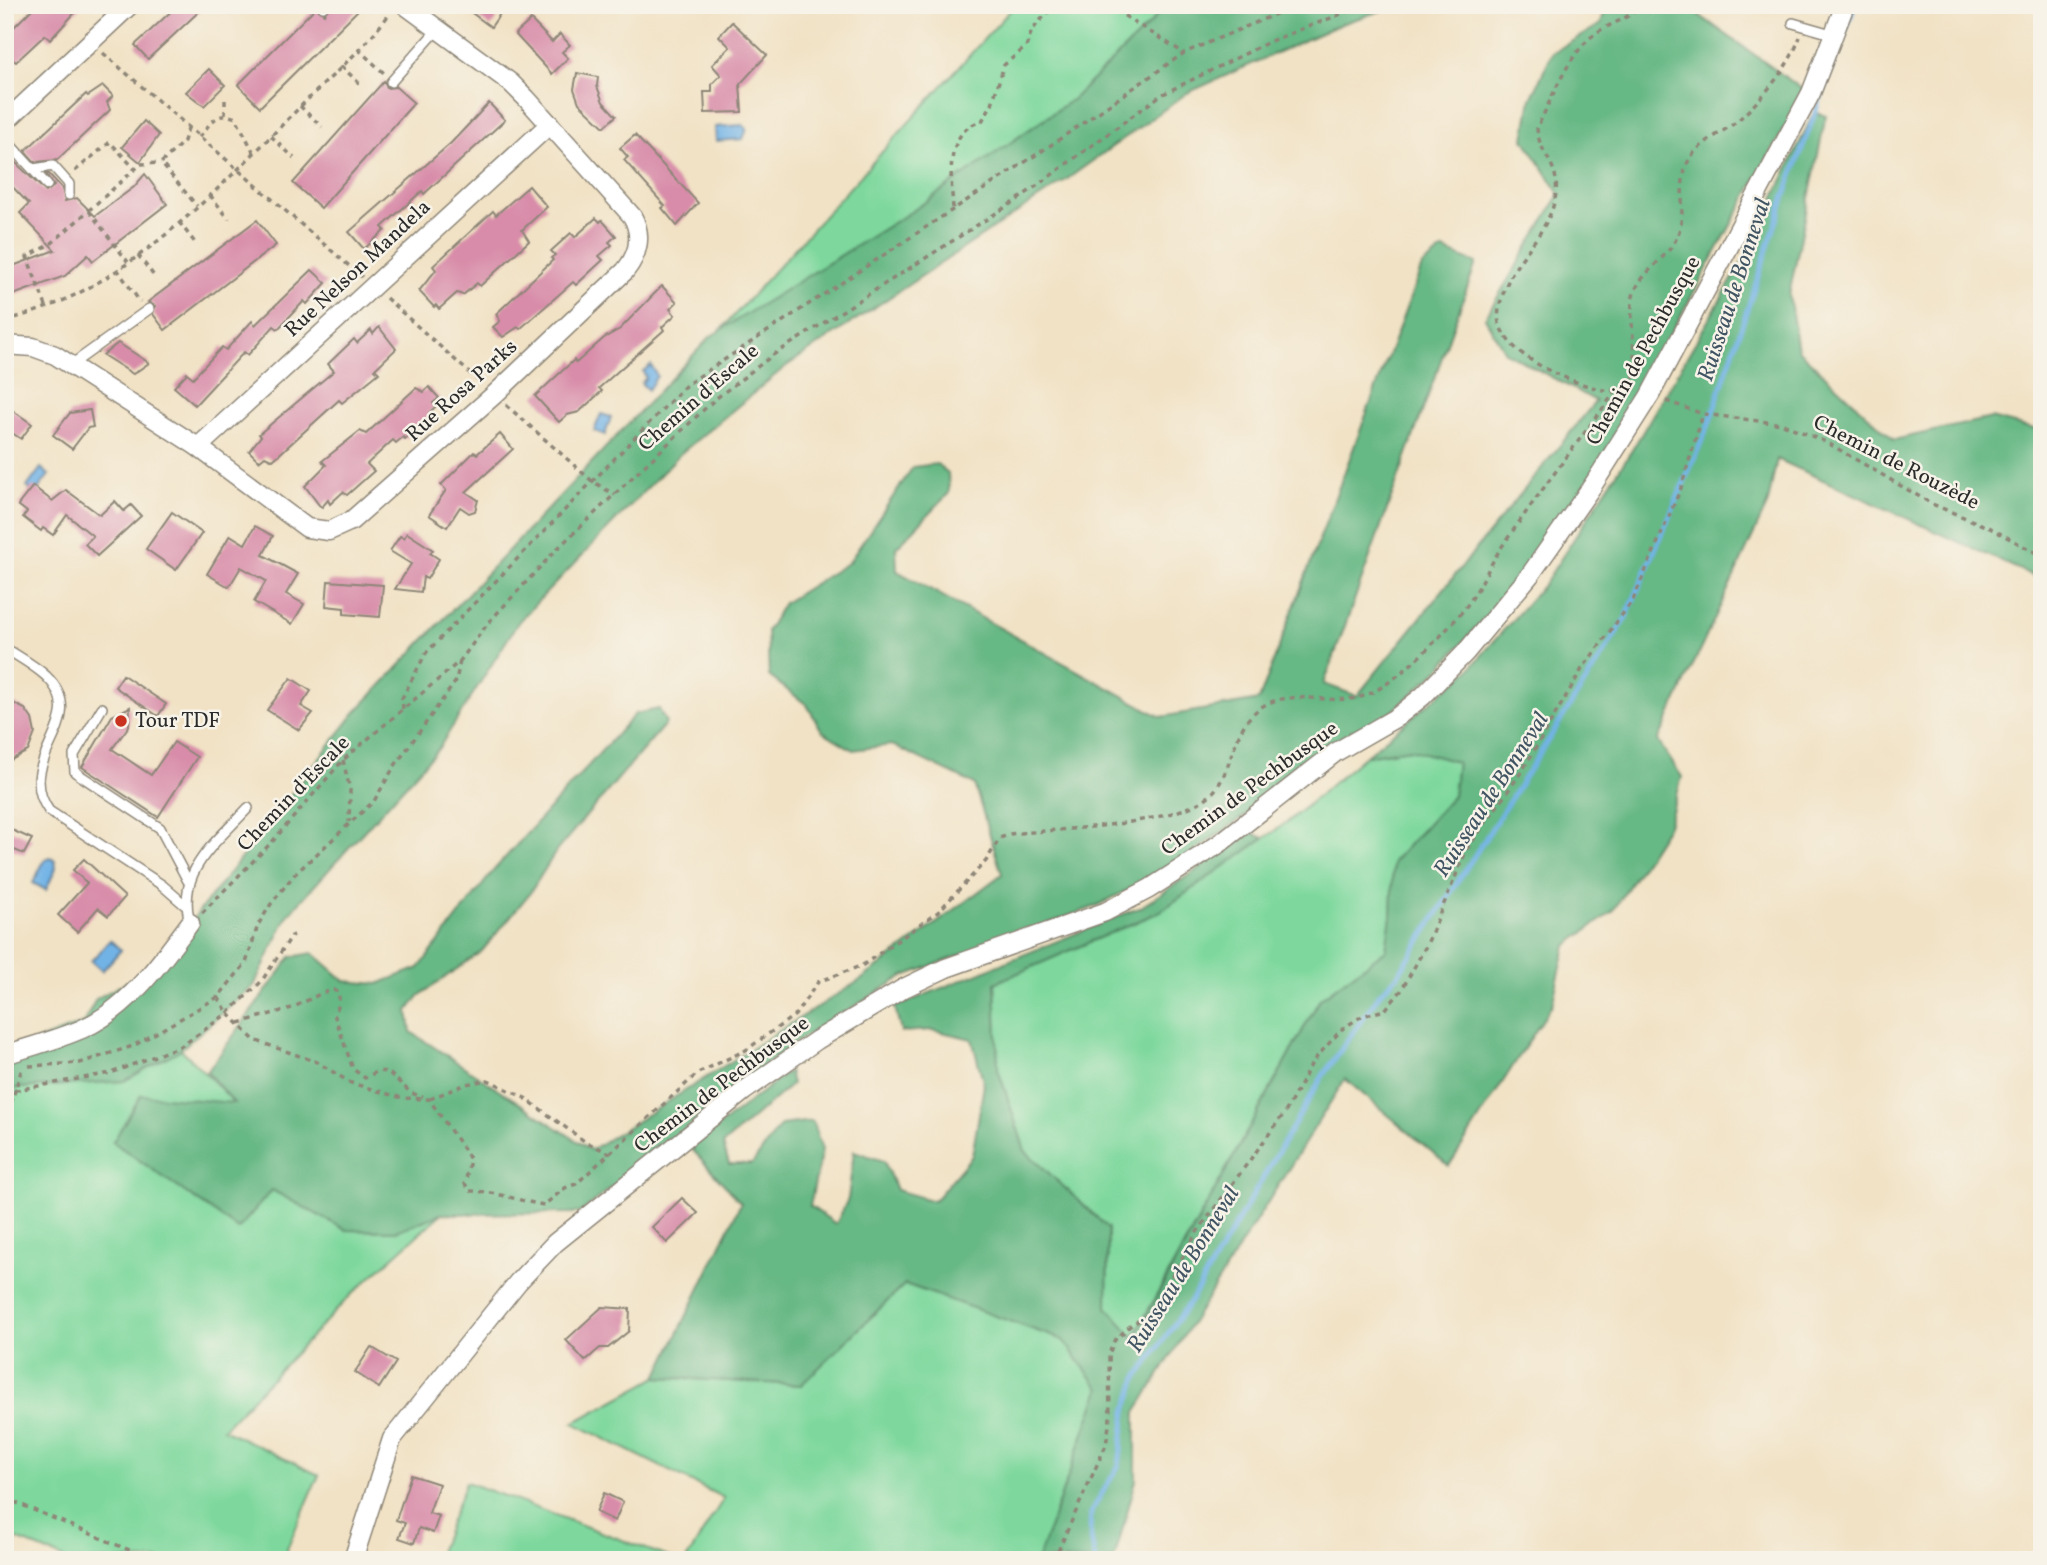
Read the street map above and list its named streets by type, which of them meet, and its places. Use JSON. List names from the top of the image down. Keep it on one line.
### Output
{"streets":{"street":["Rue Nelson Mandela","Chemin de Pechbusque","Rue Rosa Parks"],"path":["Chemin d'Escale","Chemin de Rouzède"]},"crossings":[["Rue Nelson Mandela","Rue Rosa Parks"],["Chemin de Pechbusque","Chemin de Rouzède"]],"water":["Ruisseau de Bonneval"],"places":["Tour TDF"]}
